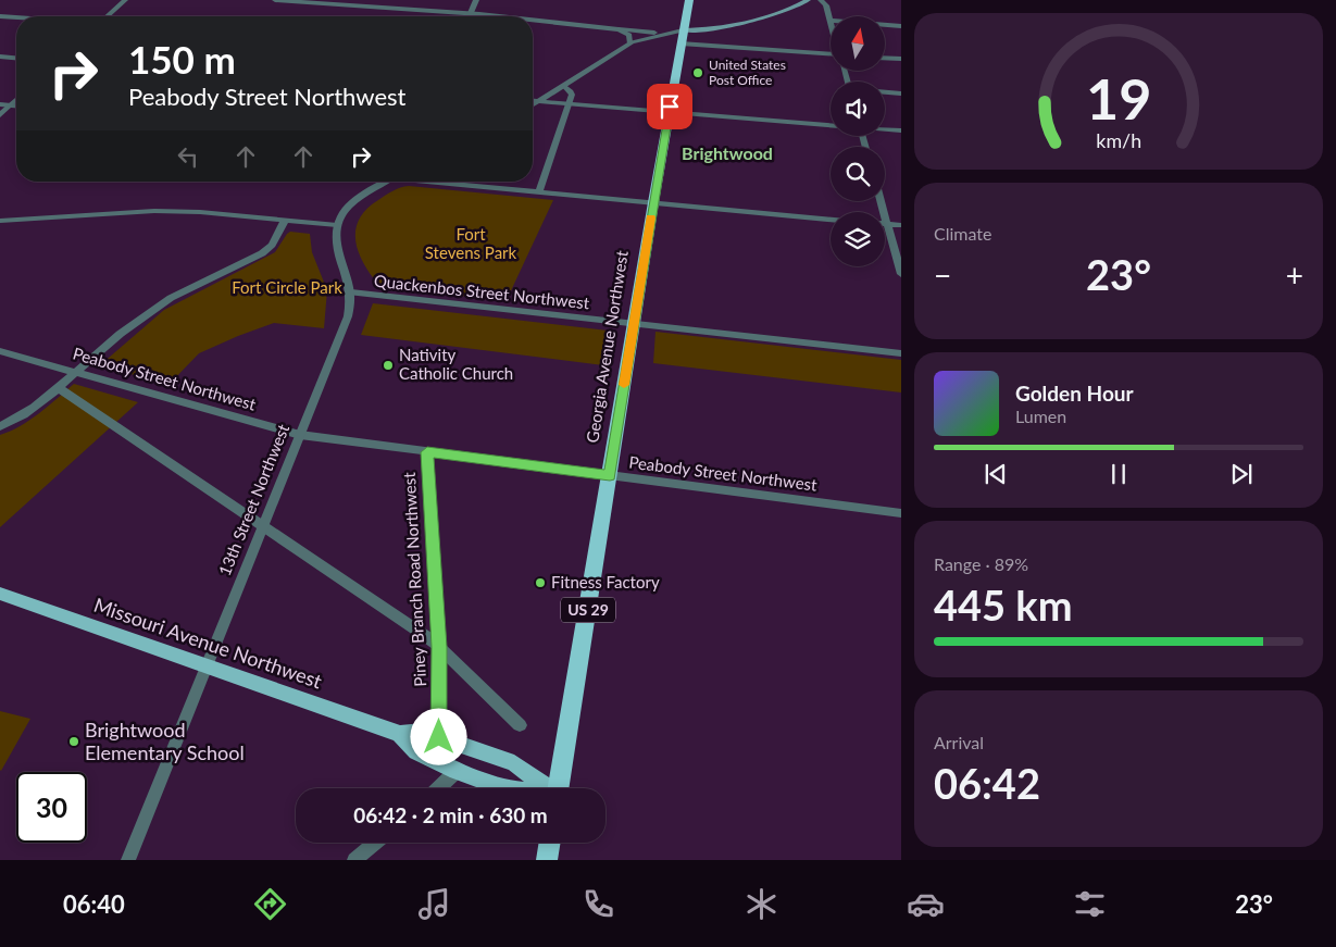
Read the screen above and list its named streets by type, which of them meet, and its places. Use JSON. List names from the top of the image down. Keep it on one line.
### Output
{"streets":{"highway":["Georgia Avenue Northwest","US 29"],"main road":["Missouri Avenue Northwest"],"street":["Quackenbos Street Northwest","Peabody Street Northwest","13th Street Northwest","Piney Branch Road Northwest"]},"crossings":[["Quackenbos Street Northwest","Georgia Avenue Northwest"],["Quackenbos Street Northwest","13th Street Northwest"],["Georgia Avenue Northwest","Peabody Street Northwest"],["Peabody Street Northwest","13th Street Northwest"],["Peabody Street Northwest","Piney Branch Road Northwest"],["13th Street Northwest","Missouri Avenue Northwest"],["Piney Branch Road Northwest","Missouri Avenue Northwest"]],"districts":["Brightwood"],"parks":["Fort Stevens Park","Fort Circle Park"],"places":["United States Post Office","Nativity Catholic Church","Fitness Factory","Brightwood Elementary School"],"north":"top","page":{"turn":["150 m","Peabody Street Northwest"],"tile":["Climate",["Range · 89%","445 km"],["Arrival","06:42"]],"heat":["−","23°","+"],"song":["Golden Hour","Lumen"],"limit":"30","trip":"06:42 · 2 min · 630 m","tabs":["06:40","23°"],"gauge":["19","km/h"]}}
